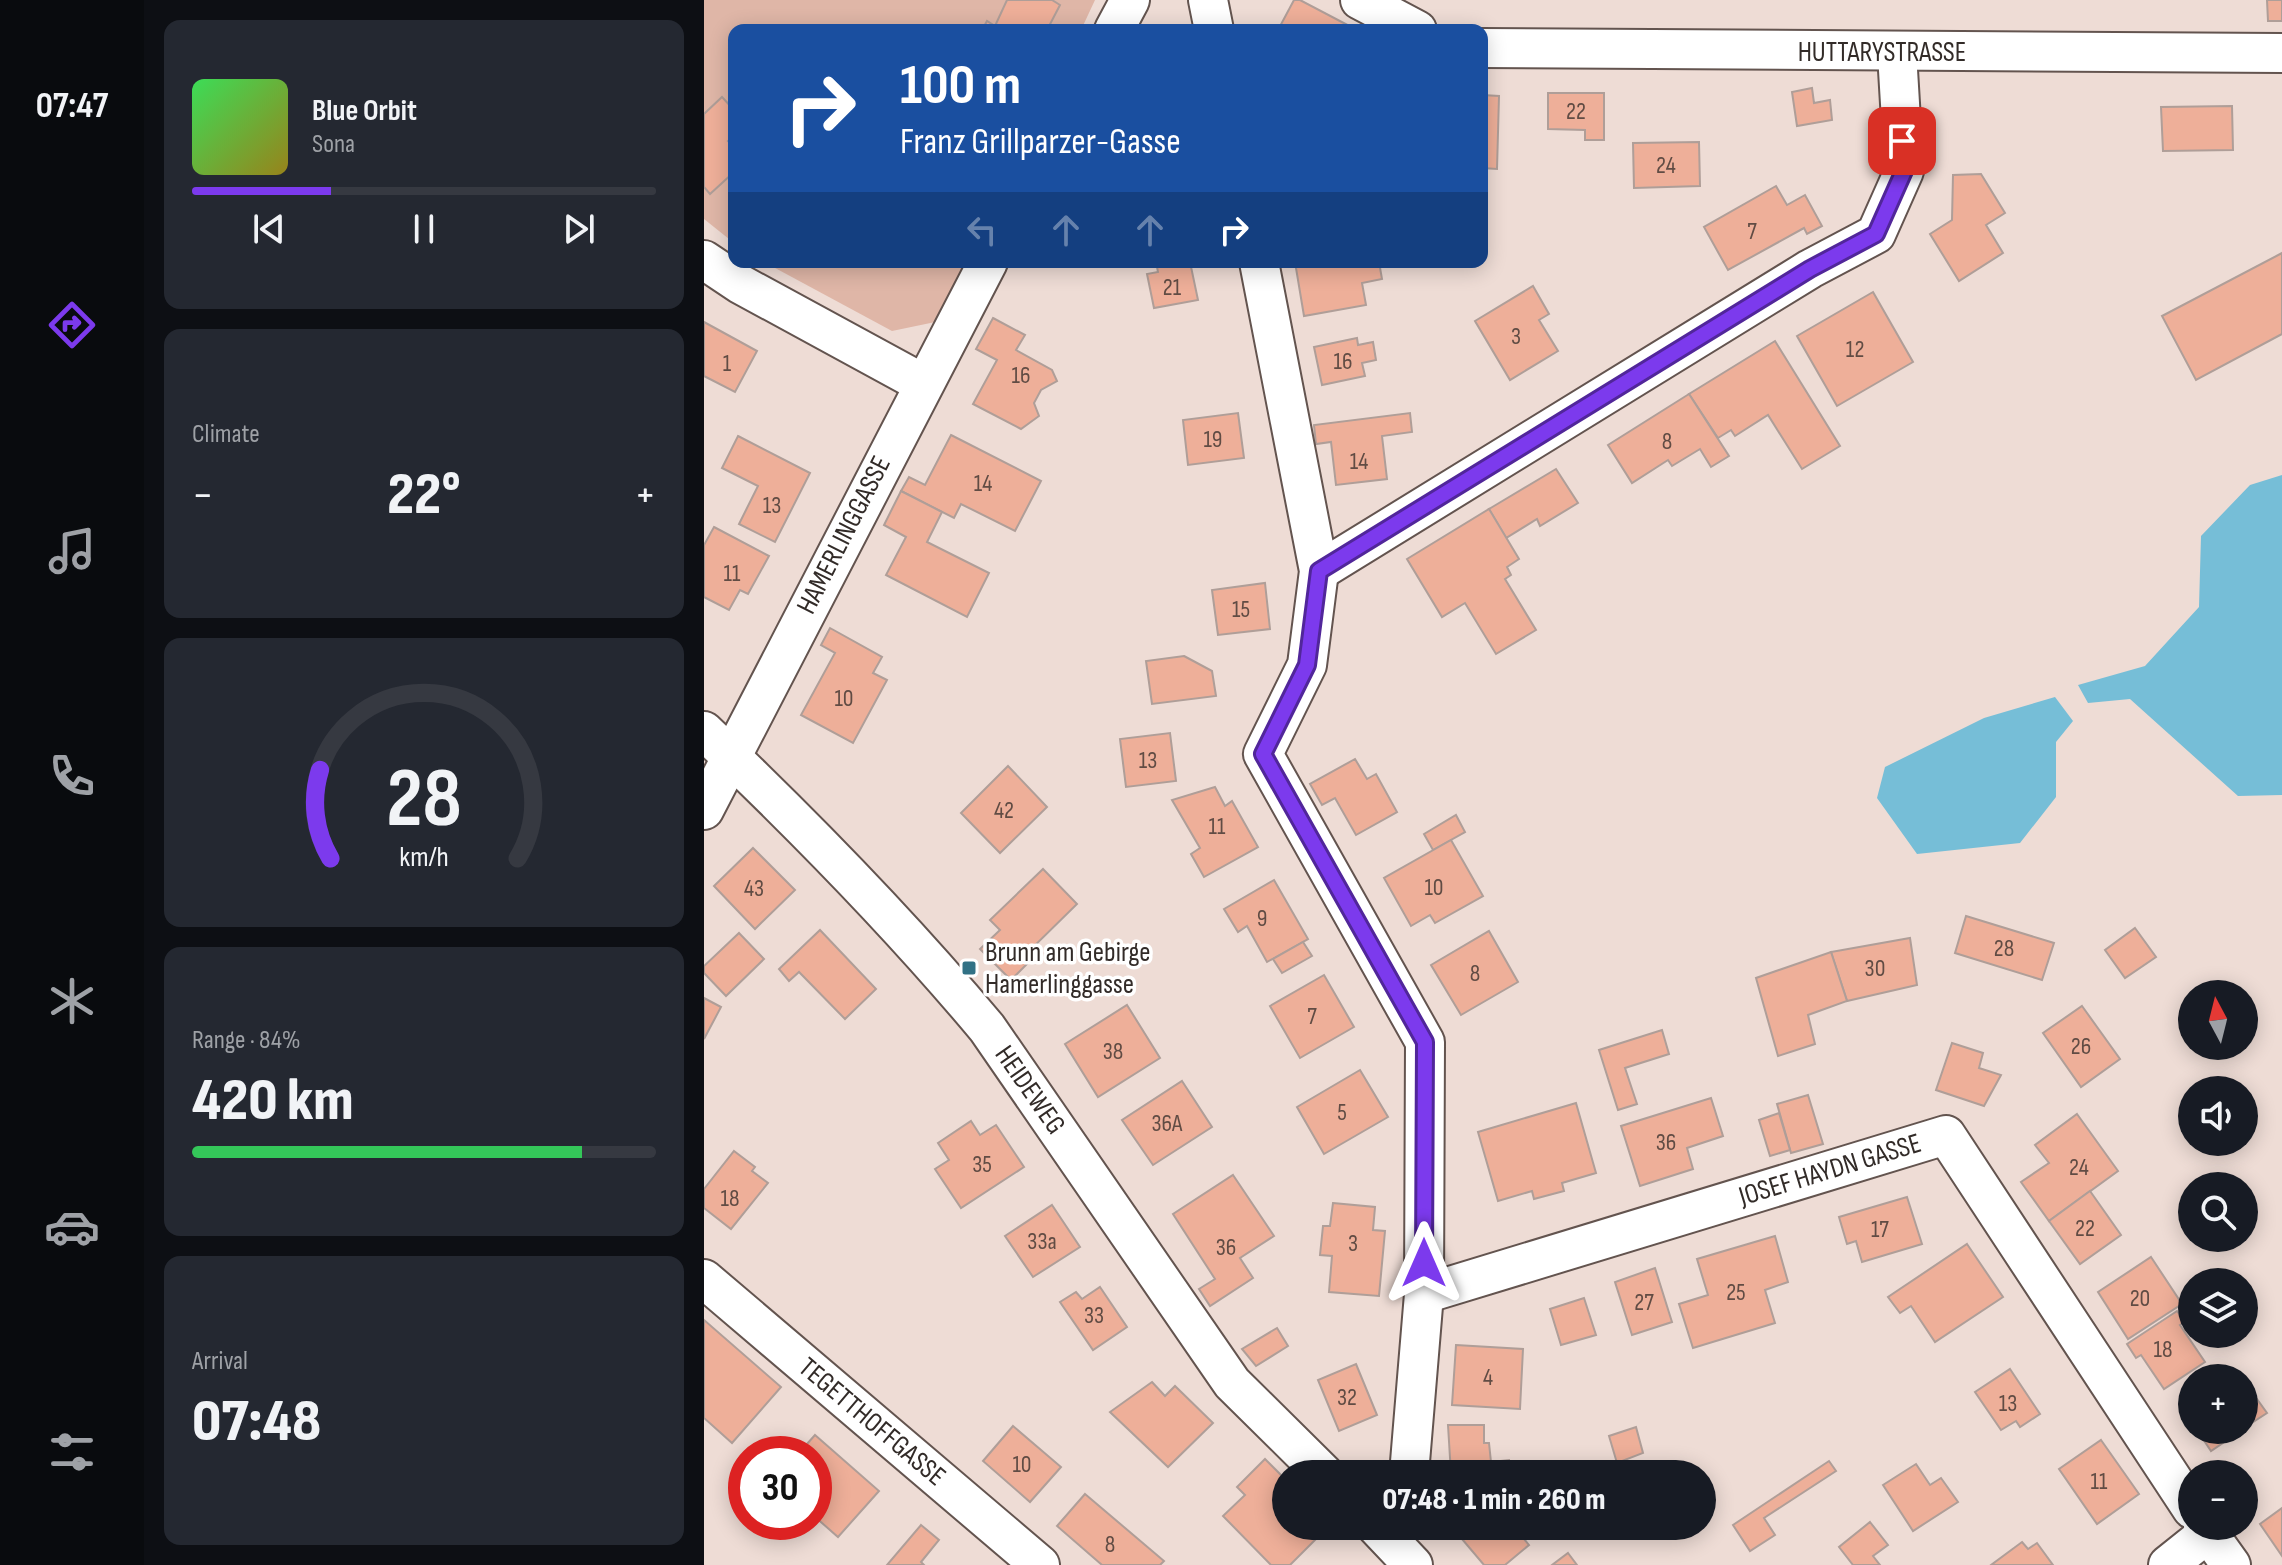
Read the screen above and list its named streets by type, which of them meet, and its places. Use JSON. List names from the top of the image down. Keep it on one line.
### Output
{"streets":{"street":["HUTTARYSTRASSE","HAMERLINGGASSE","HEIDEWEG","JOSEF HAYDN GASSE","TEGETTHOFFGASSE"]},"crossings":[["HAMERLINGGASSE","HEIDEWEG"]],"places":{"transit":["Brunn am Gebirge Hamerlinggasse"]},"house_numbers":["22","24","7","21","3","12","16","1","16","19","8","14","14","13","11","15","10","13","42","11","10","43","9","28","30","8","7","26","38","5","36A","36","35","24","18","22","17","33a","3","36","25","20","27","33","18","4","32","13","10","11","8"],"north":"top","page":{"tabs":"07:47","turn":["100 m","Franz Grillparzer-Gasse"],"song":["Blue Orbit","Sona"],"tile":["Climate",["Range · 84%","420 km"],["Arrival","07:48"]],"heat":["−","22°","+"],"map_buttons":["+","−"],"limit":"30","trip":"07:48 · 1 min · 260 m","gauge":["28","km/h"]}}
